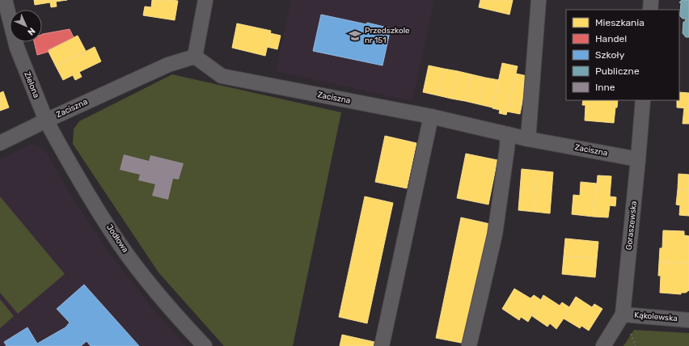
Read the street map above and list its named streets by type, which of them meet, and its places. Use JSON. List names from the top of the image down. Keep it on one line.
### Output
{"streets":{"street":["Zielona","Zaciszna","Goraszewska","Jodłowa","Kąkolewska"]},"crossings":[["Zielona","Zaciszna"],["Zielona","Jodłowa"],["Zaciszna","Goraszewska"],["Zaciszna","Jodłowa"],["Goraszewska","Kąkolewska"]],"places":{"school or university":["Przedszkole nr 151"]},"legend":["Mieszkania","Handel","Szkoły","Publiczne","Inne"],"north":"bottom right"}
